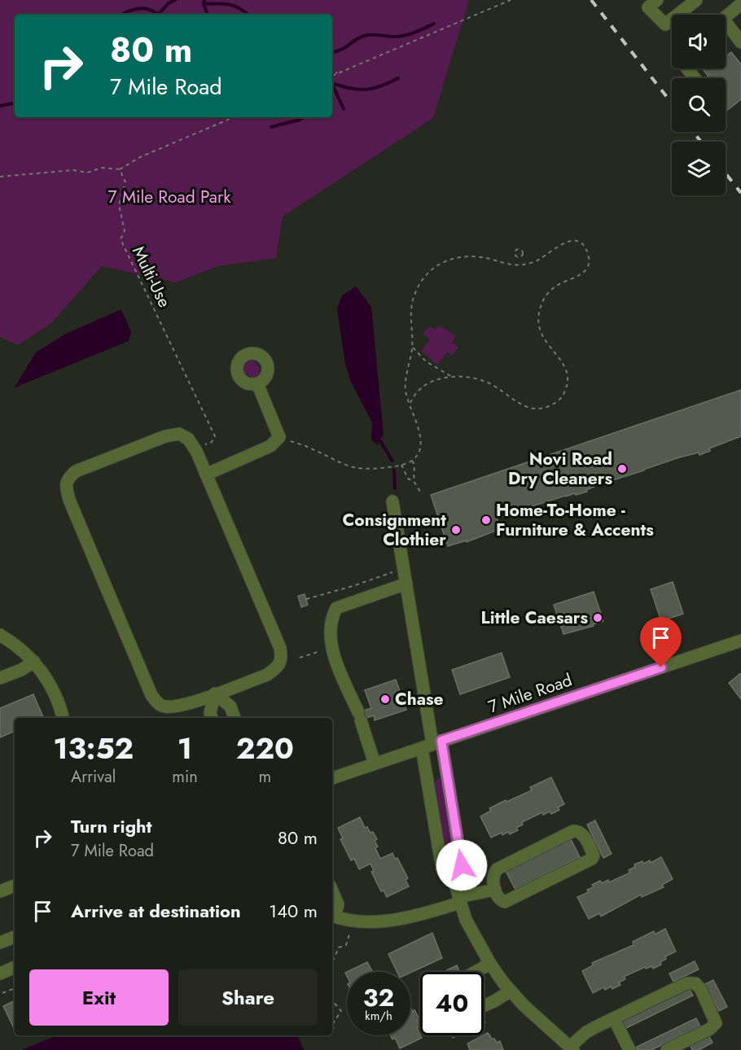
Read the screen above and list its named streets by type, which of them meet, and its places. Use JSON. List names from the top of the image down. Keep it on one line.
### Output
{"streets":{"street":["7 Mile Road"],"path":["Multi-Use"]},"parks":["7 Mile Road Park"],"places":["Novi Road Dry Cleaners","Home-To-Home - Furniture & Accents","Consignment Clothier","Little Caesars","Chase"],"page":{"turn":["80 m","7 Mile Road"],"eta":["13:52","Arrival","1","min","220","m"],"list":[{"name":"Turn right","note":"7 Mile Road","value":"80 m"},{"name":"Arrive at destination","value":"140 m"}],"buttons":["Exit","Share"],"speed":"32 km/h","limit":"40"}}
